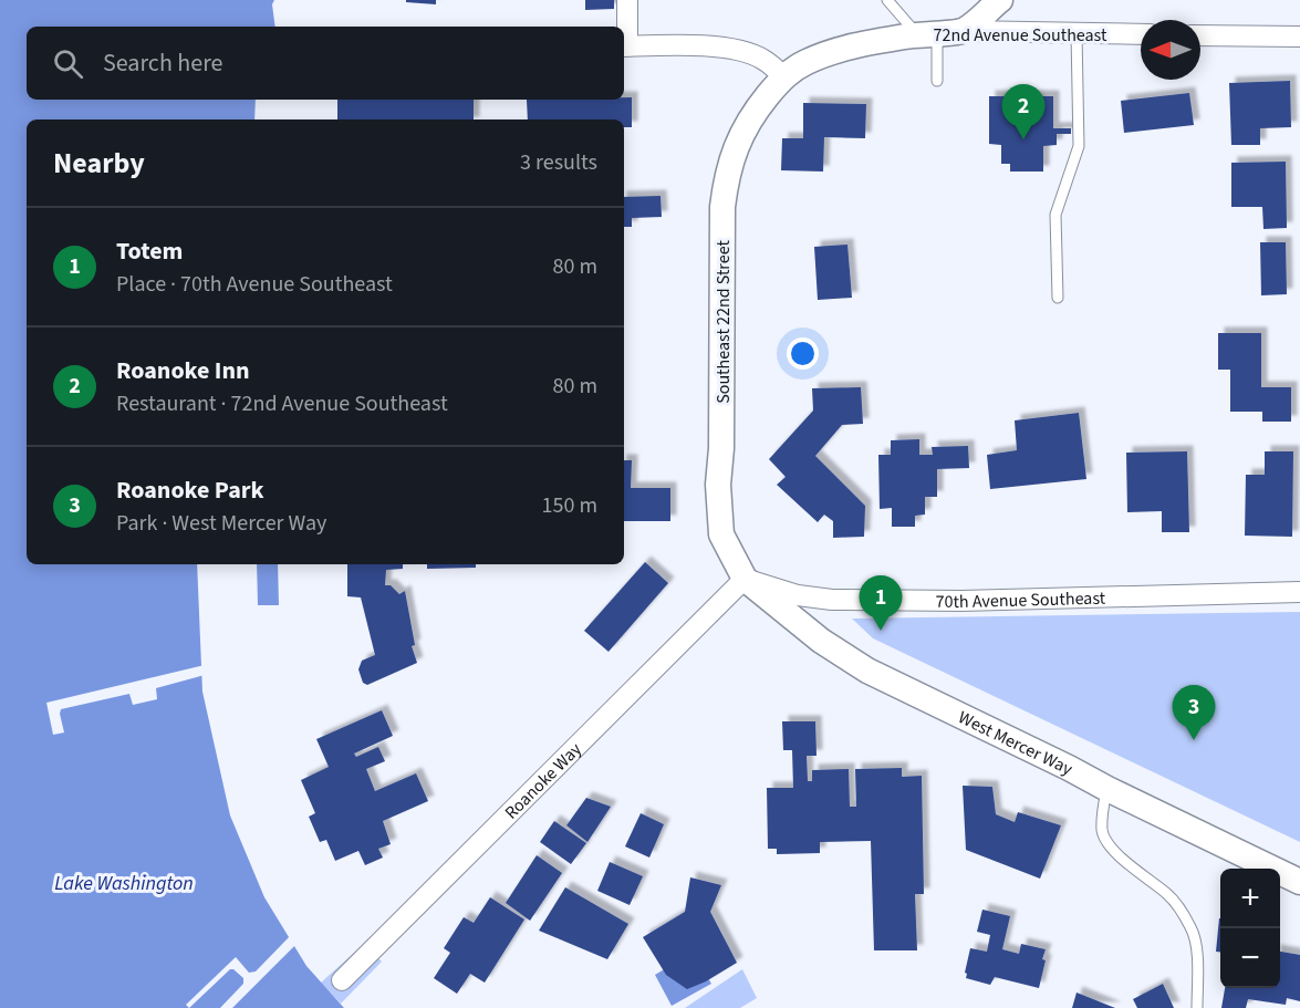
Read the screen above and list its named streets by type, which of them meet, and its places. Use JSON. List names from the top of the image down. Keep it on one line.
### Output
{"streets":{"street":["72nd Avenue Southeast","Southeast 22nd Street","70th Avenue Southeast","West Mercer Way","Roanoke Way"]},"crossings":[["72nd Avenue Southeast","Southeast 22nd Street"],["Southeast 22nd Street","70th Avenue Southeast"],["Southeast 22nd Street","West Mercer Way"],["Southeast 22nd Street","Roanoke Way"],["70th Avenue Southeast","West Mercer Way"],["70th Avenue Southeast","Roanoke Way"],["West Mercer Way","Roanoke Way"]],"water":["Lake Washington"],"north":"left","page":{"search":"Search here","pins":["2","1","3"],"heading":["Nearby","3 results"],"list":[{"mark":"1","name":"Totem","note":"Place · 70th Avenue Southeast","value":"80 m"},{"mark":"2","name":"Roanoke Inn","note":"Restaurant · 72nd Avenue Southeast","value":"80 m"},{"mark":"3","name":"Roanoke Park","note":"Park · West Mercer Way","value":"150 m"}],"map_buttons":["+","−"]}}
